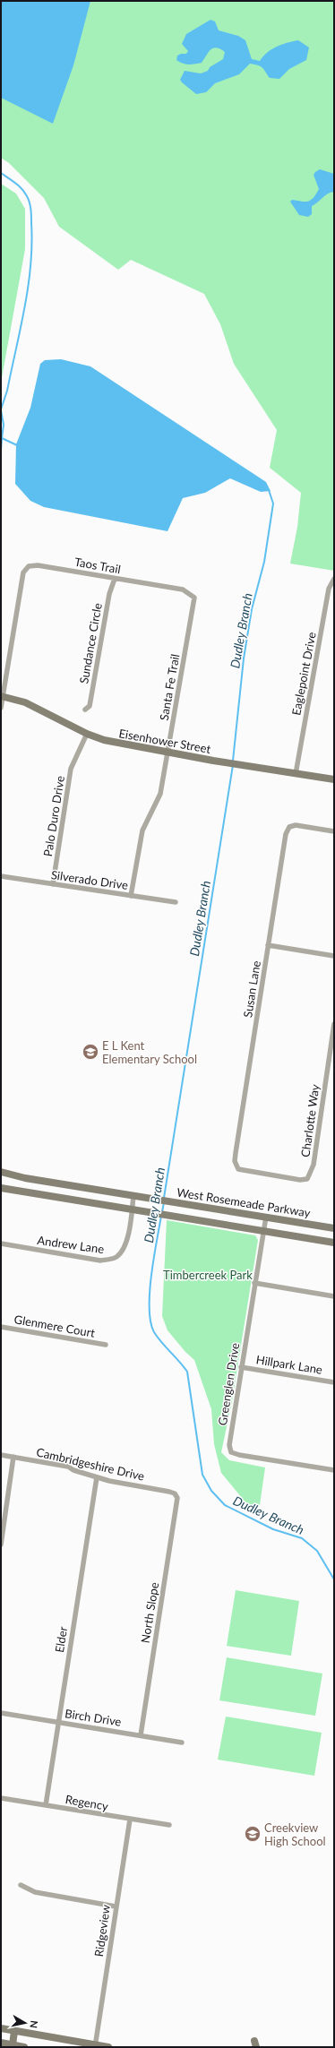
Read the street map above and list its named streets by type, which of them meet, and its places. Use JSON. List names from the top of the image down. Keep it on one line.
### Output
{"streets":{"main road":["Eisenhower Street","West Rosemeade Parkway"],"street":["Taos Trail","Sundance Circle","Eaglepoint Drive","Santa Fe Trail","Palo Duro Drive","Silverado Drive","Susan Lane","Charlotte Way","Andrew Lane","Glenmere Court","Hillpark Lane","Greenglen Drive","Cambridgeshire Drive","North Slope","Elder","Birch Drive","Regency","Ridgeview"]},"crossings":[["Taos Trail","Sundance Circle"],["Taos Trail","Santa Fe Trail"],["Taos Trail","Eisenhower Street"],["Eaglepoint Drive","Eisenhower Street"],["Santa Fe Trail","Eisenhower Street"],["Santa Fe Trail","Silverado Drive"],["Eisenhower Street","Palo Duro Drive"],["Palo Duro Drive","Silverado Drive"],["Susan Lane","Charlotte Way"],["West Rosemeade Parkway","Andrew Lane"],["West Rosemeade Parkway","Greenglen Drive"],["Hillpark Lane","Greenglen Drive"],["Cambridgeshire Drive","North Slope"],["Cambridgeshire Drive","Elder"],["North Slope","Birch Drive"],["Elder","Birch Drive"],["Elder","Regency"],["Regency","Ridgeview"]],"water":["Dudley Branch"],"parks":["Timbercreek Park"],"places":{"school or university":["E L Kent Elementary School","Creekview High School"]},"north":"right"}
